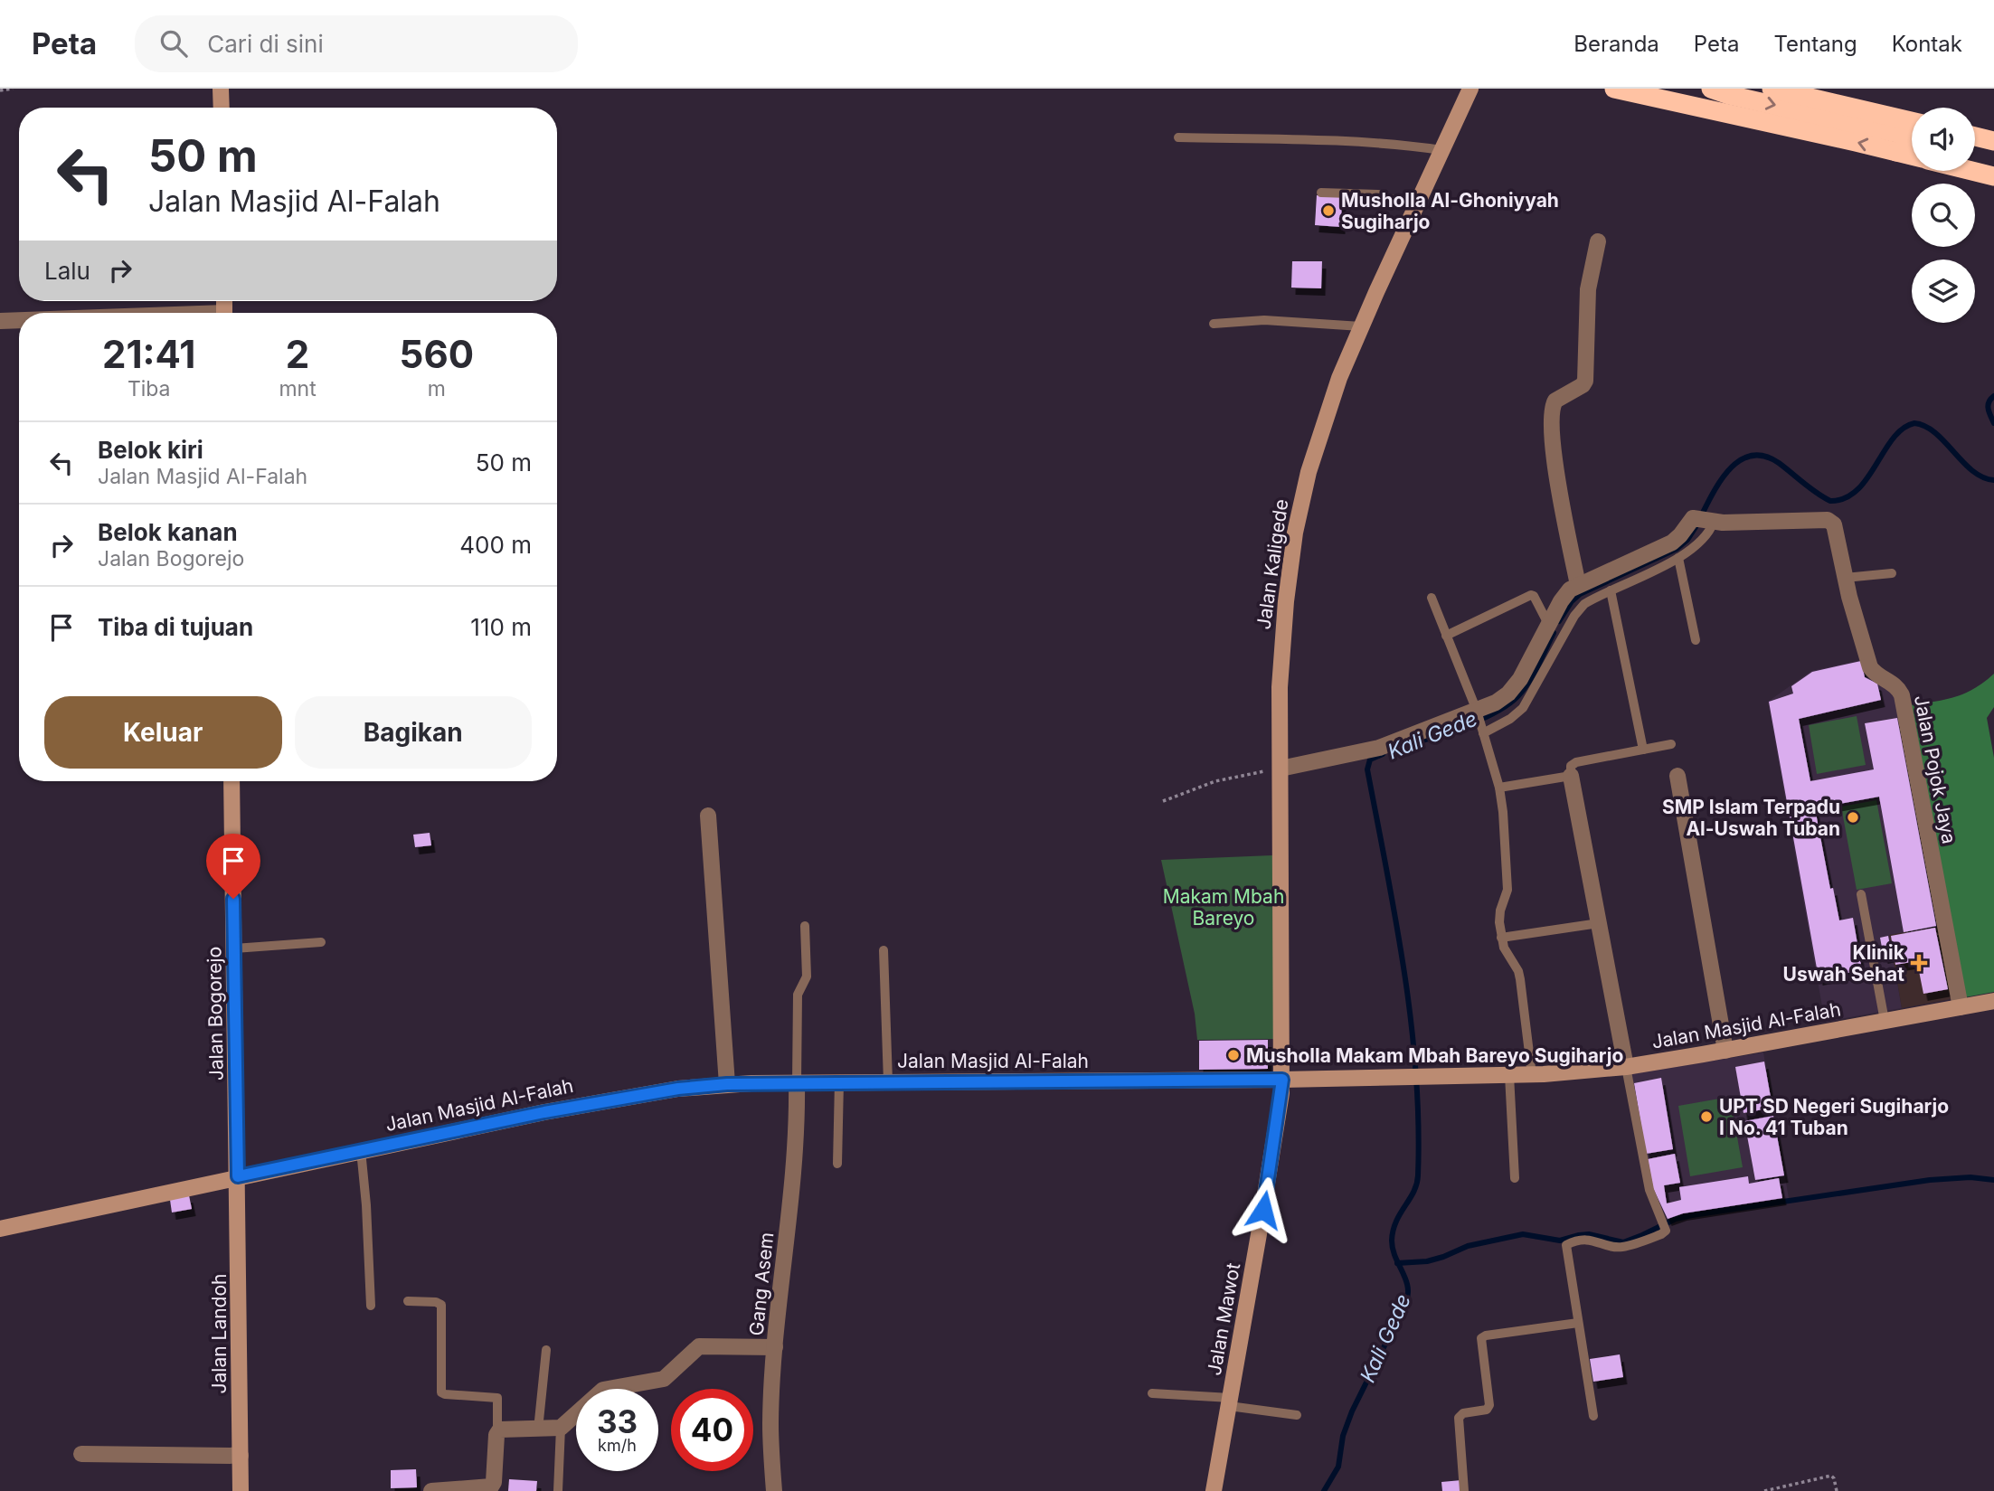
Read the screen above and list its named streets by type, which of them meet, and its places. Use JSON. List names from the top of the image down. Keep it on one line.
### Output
{"streets":{"street":["Jalan Kaligede","Jalan Pojok Jaya","Jalan Bogorejo","Jalan Masjid Al-Falah","Gang Asem","Jalan Mawot","Jalan Landoh"]},"crossings":[["Jalan Kaligede","Jalan Masjid Al-Falah"],["Jalan Kaligede","Jalan Mawot"],["Jalan Pojok Jaya","Jalan Masjid Al-Falah"],["Jalan Bogorejo","Jalan Masjid Al-Falah"],["Jalan Bogorejo","Jalan Landoh"],["Jalan Masjid Al-Falah","Gang Asem"],["Jalan Masjid Al-Falah","Jalan Mawot"],["Jalan Masjid Al-Falah","Jalan Landoh"]],"water":["Kali Gede"],"parks":["Makam Mbah Bareyo"],"places":{"other":["Musholla Al-Ghoniyyah Sugiharjo","SMP Islam Terpadu Al-Uswah Tuban","Musholla Makam Mbah Bareyo Sugiharjo","UPT SD Negeri Sugiharjo I No. 41 Tuban"],"health":["Klinik Uswah Sehat"]},"page":{"header":"Peta","search":"Cari di sini","nav":["Beranda","Peta","Tentang","Kontak"],"turn":["50 m","Jalan Masjid Al-Falah"],"then":"Lalu","eta":["21:41","Tiba","2","mnt","560","m"],"list":[{"name":"Belok kiri","note":"Jalan Masjid Al-Falah","value":"50 m"},{"name":"Belok kanan","note":"Jalan Bogorejo","value":"400 m"},{"name":"Tiba di tujuan","value":"110 m"}],"buttons":["Keluar","Bagikan"],"speed":"33 km/h","limit":"40"}}
